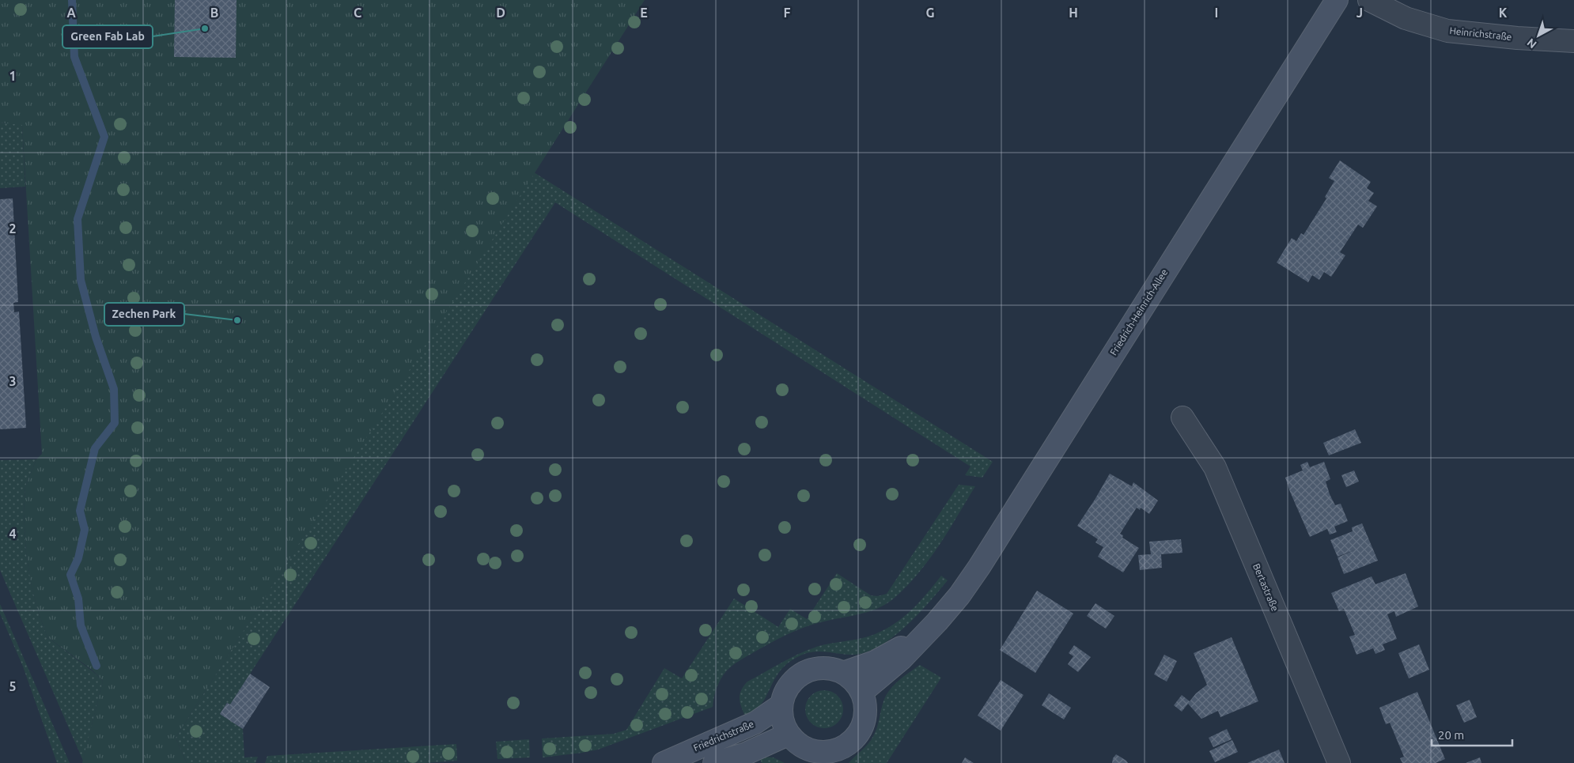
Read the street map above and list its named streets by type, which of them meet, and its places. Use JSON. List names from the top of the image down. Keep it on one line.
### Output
{"streets":{"main road":["Friedrich-Heinrich-Allee","Friedrichstraße"],"street":["Heinrichstraße","Bertastraße"]},"crossings":[["Friedrich-Heinrich-Allee","Friedrichstraße"]],"places":["Green Fab Lab","Zechen Park"],"scale_bar":"20 m","north":"bottom left","grid":{"columns":["A","B","C","D","E","F","G","H","I","J","K"],"rows":["1","2","3","4","5"]}}
